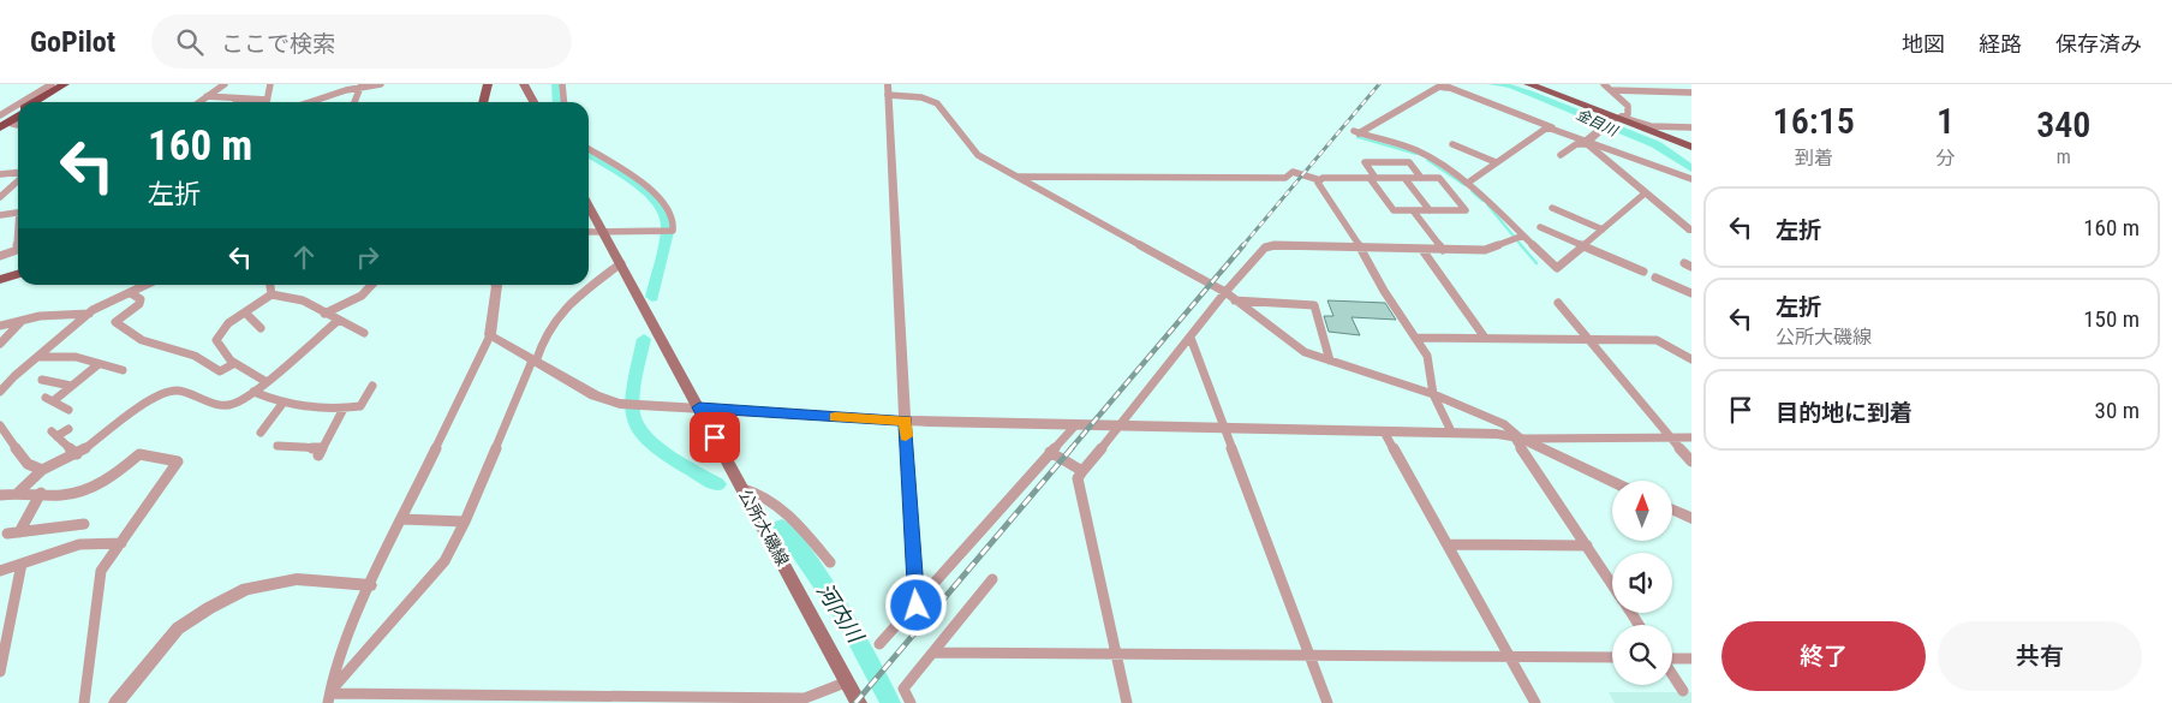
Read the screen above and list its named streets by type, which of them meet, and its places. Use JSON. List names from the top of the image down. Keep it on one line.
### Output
{"streets":{"main road":["公所大磯線"]},"water":["金目川","河内川"],"north":"top","page":{"header":"GoPilot","search":"ここで検索","nav":["地図","経路","保存済み"],"eta":["16:15","到着","1","分","340","m"],"turn":["160 m","左折"],"list":[{"name":"左折","value":"160 m"},{"name":"左折","note":"公所大磯線","value":"150 m"},{"name":"目的地に到着","value":"30 m"}],"buttons":["終了","共有"]}}
